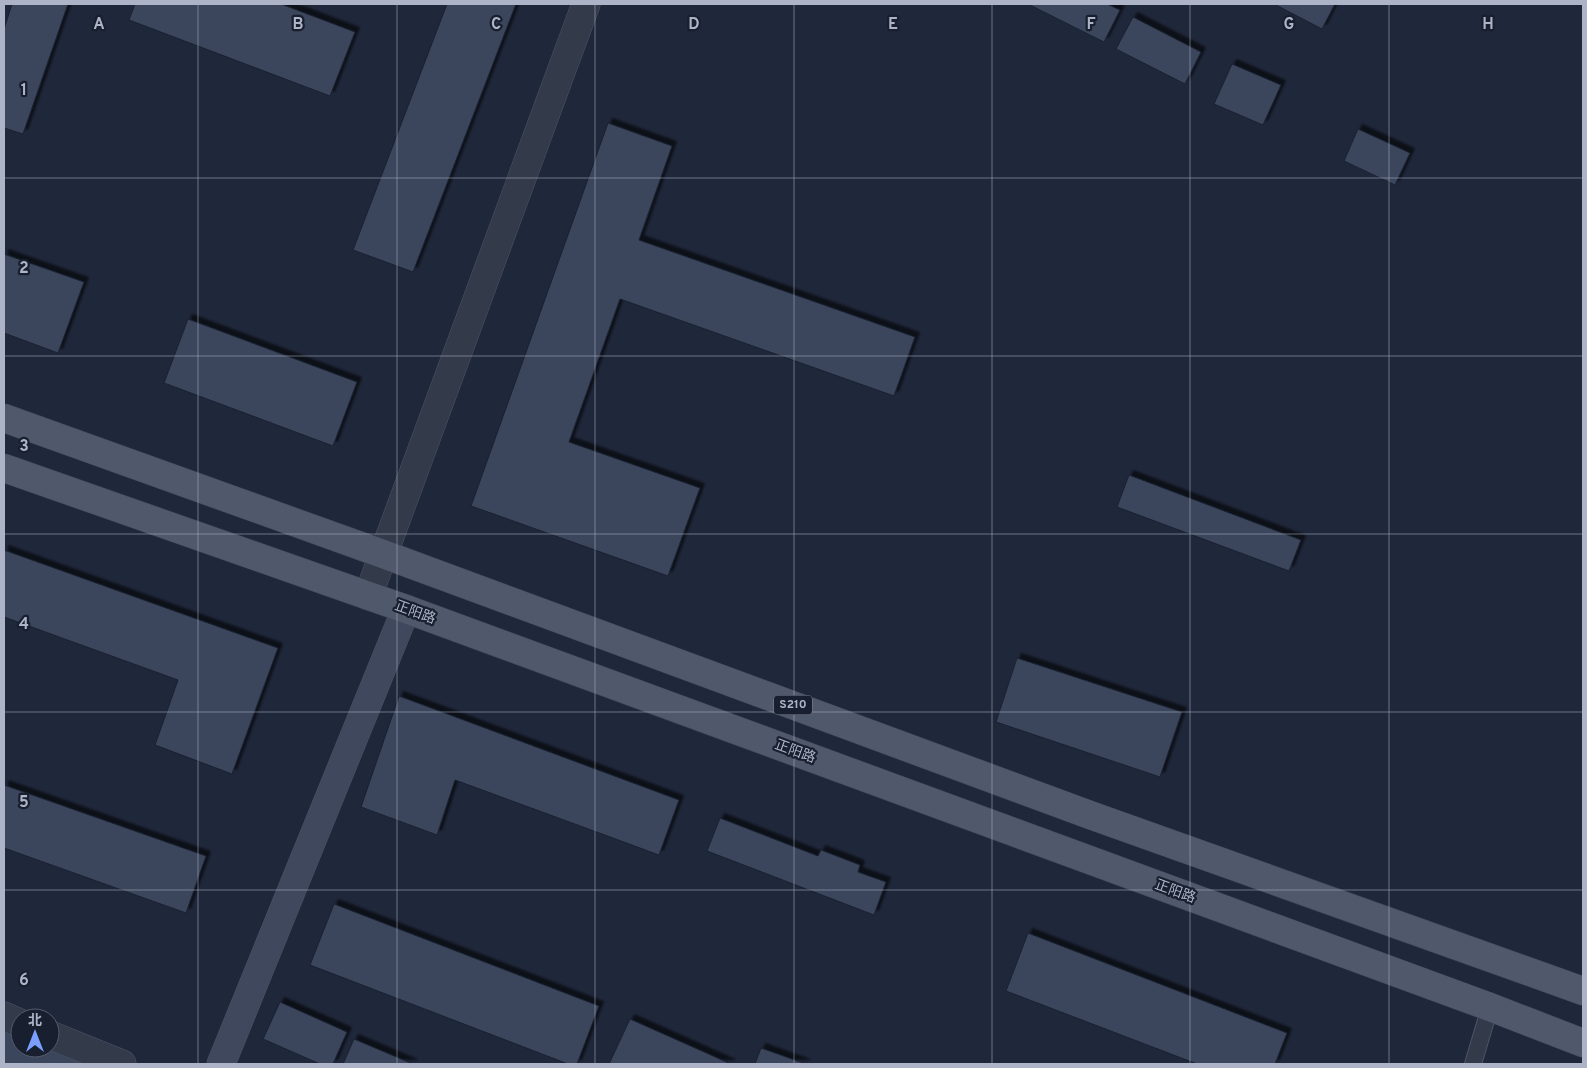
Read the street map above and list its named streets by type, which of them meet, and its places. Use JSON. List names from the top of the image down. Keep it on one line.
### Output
{"streets":{"main road":["正阳路","S210"]},"north":"top","grid":{"columns":["A","B","C","D","E","F","G","H"],"rows":["1","2","3","4","5","6"]}}
